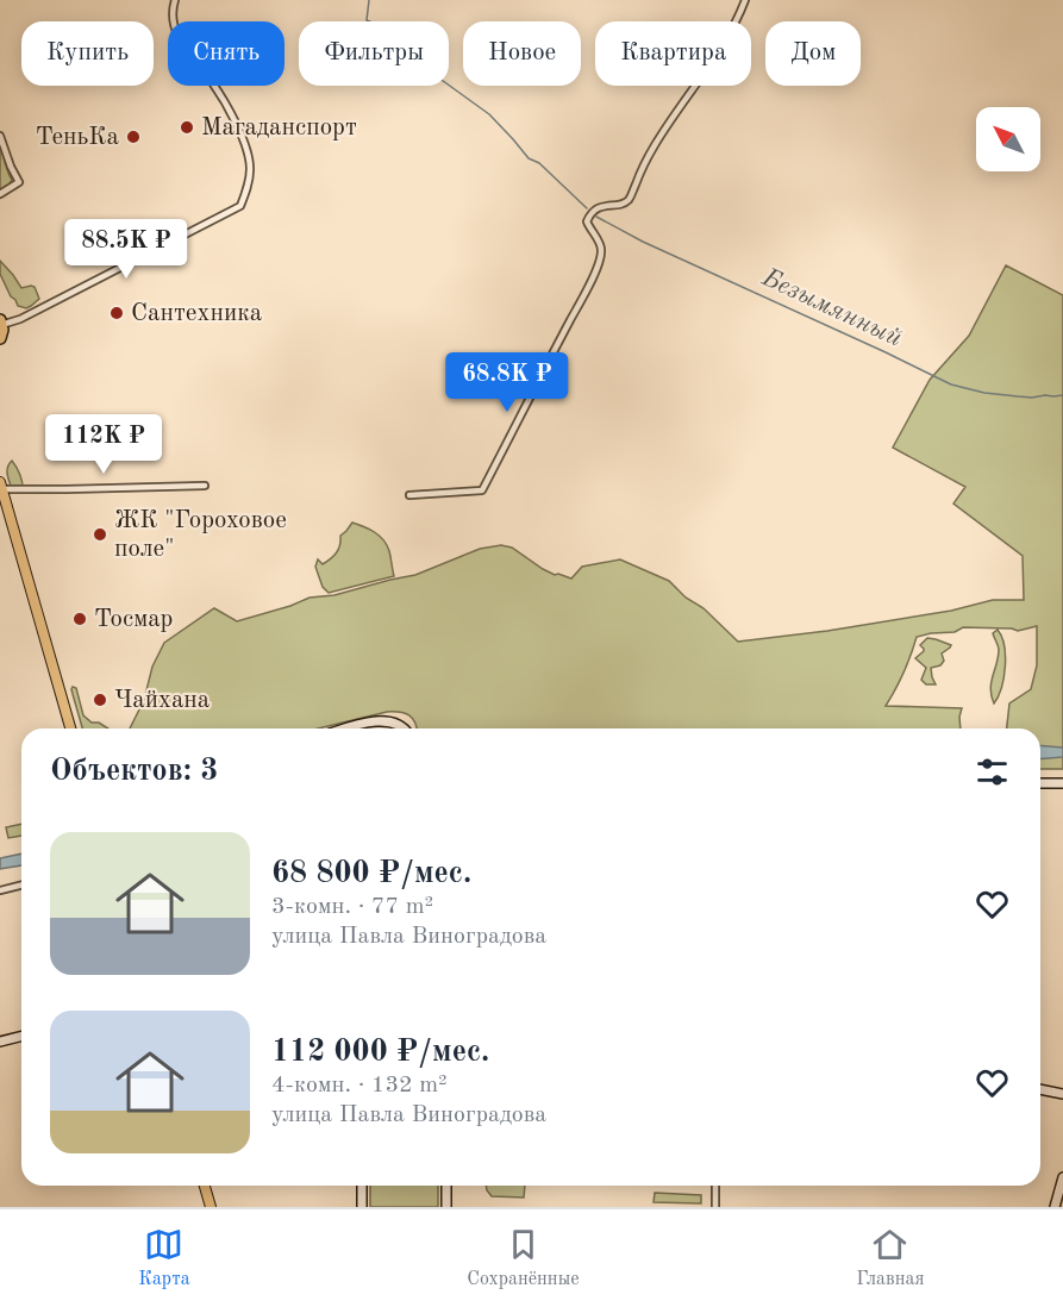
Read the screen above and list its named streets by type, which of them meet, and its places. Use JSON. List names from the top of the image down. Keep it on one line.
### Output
{"water":["Безымянный"],"places":["Магаданспорт","ТеньКа","Сантехника","ЖК \"Гороховое поле\"","Тосмар","Чайхана"],"north":"top left","page":{"chip":["Купить","Снять","Фильтры","Новое","Квартира","Дом"],"price":["88.5K ₽","68.8K ₽","112K ₽"],"heading":"Объектов: 3","list":[{"name":"68 800 ₽/мес.","note":"3-комн. · 77 m² · улица Павла Виноградова"},{"name":"112 000 ₽/мес.","note":"4-комн. · 132 m² · улица Павла Виноградова"}],"tabs":["Карта","Сохранённые","Главная"]}}
